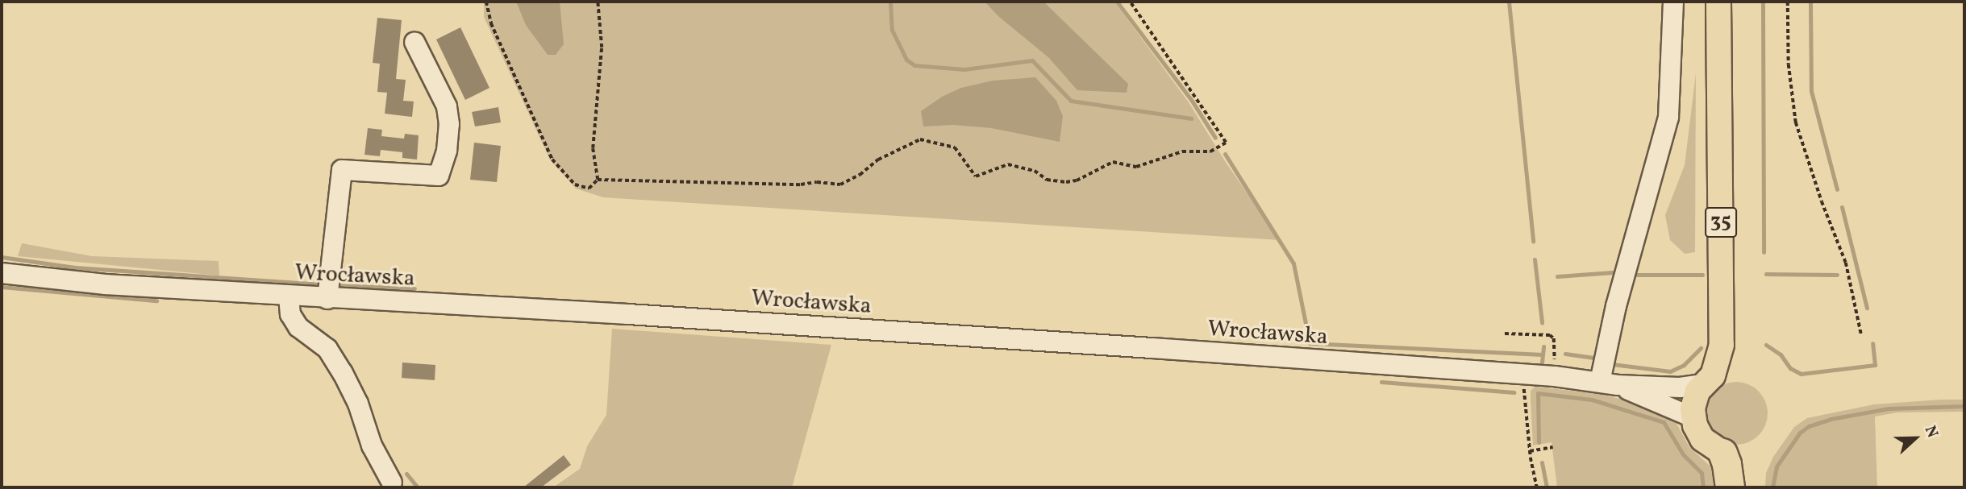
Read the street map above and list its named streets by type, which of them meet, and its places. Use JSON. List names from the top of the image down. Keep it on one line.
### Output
{"streets":{"main road":["35"],"street":["Wrocławska"]},"north":"right"}
